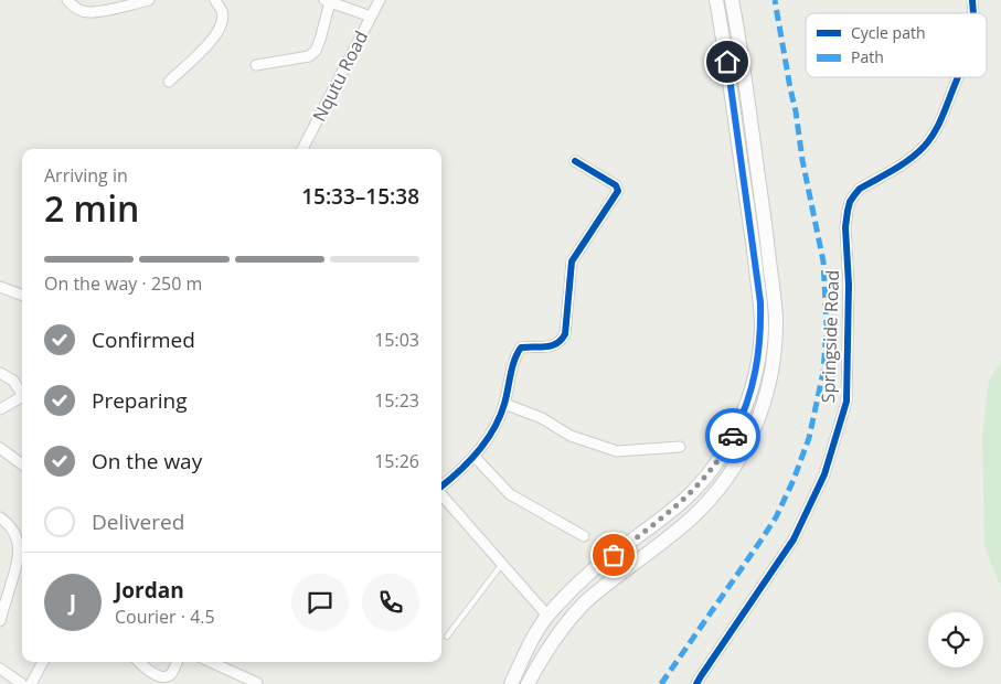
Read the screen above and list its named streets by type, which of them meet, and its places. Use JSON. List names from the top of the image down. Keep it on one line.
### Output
{"streets":{"street":["Nqutu Road","Springside Road"]},"legend":["Cycle path","Path"],"page":{"heading":["2 min","Arriving in","15:33–15:38"],"panel":["Jordan","Courier · 4.5"],"bar":"On the way · 250 m","list":[["Confirmed","15:03"],["Preparing","15:23"],["On the way","15:26"],"Delivered"],"round":"J"}}
